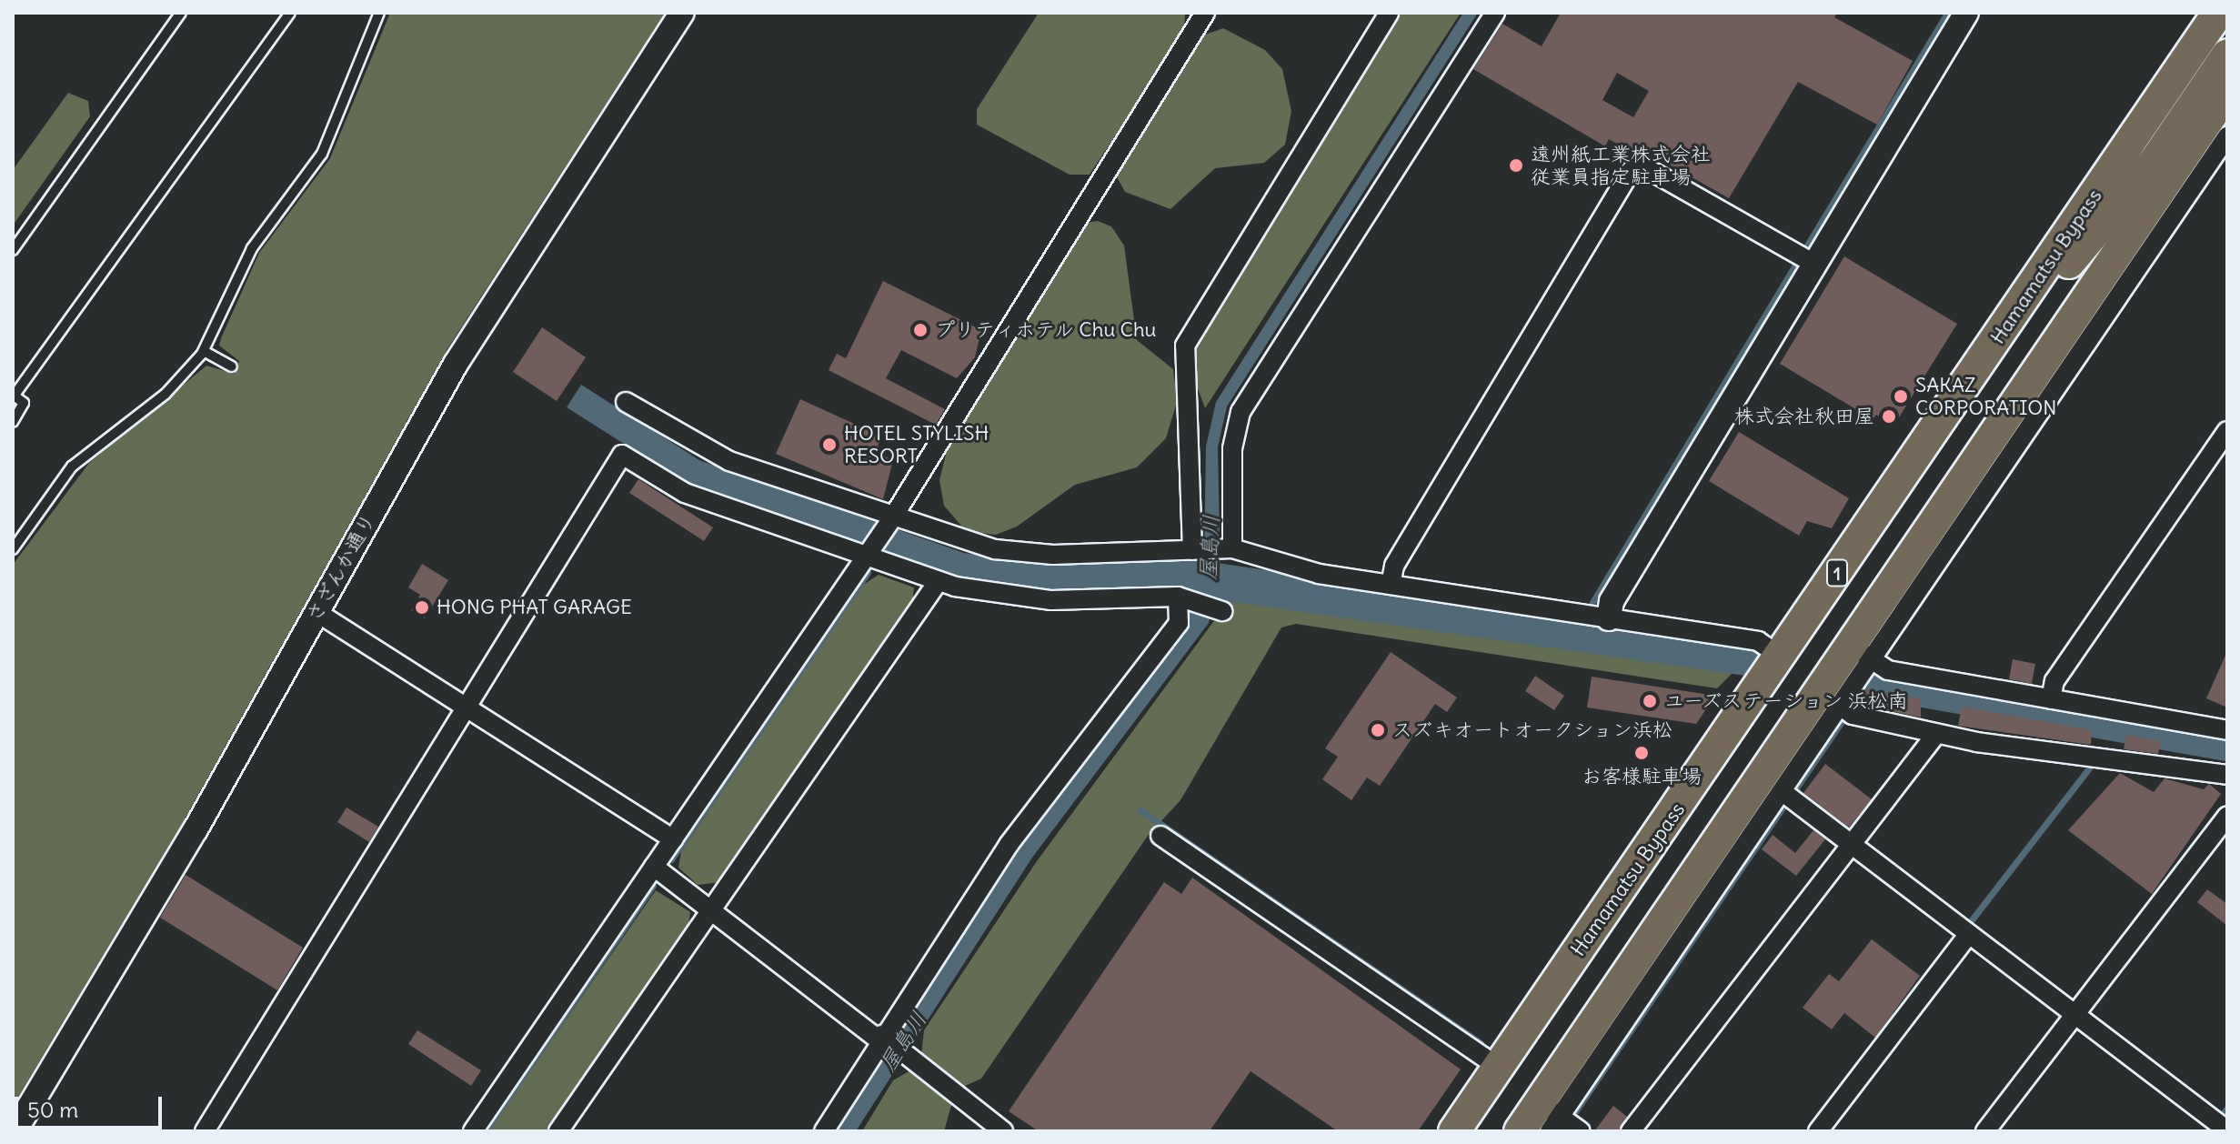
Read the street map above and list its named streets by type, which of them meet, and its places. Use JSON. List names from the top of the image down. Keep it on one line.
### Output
{"streets":{"highway":["Hamamatsu Bypass","1"],"street":["さざんか通り"]},"water":["屋島川"],"places":["遠州紙工業株式会社 従業員指定駐車場","プリティホテル Chu Chu","SAKAZ CORPORATION","株式会社秋田屋","HOTEL STYLISH RESORT","HONG PHAT GARAGE","ユーズステーション 浜松南","スズキオートオークション浜松","お客様駐車場"],"scale_bar":"50 m"}
